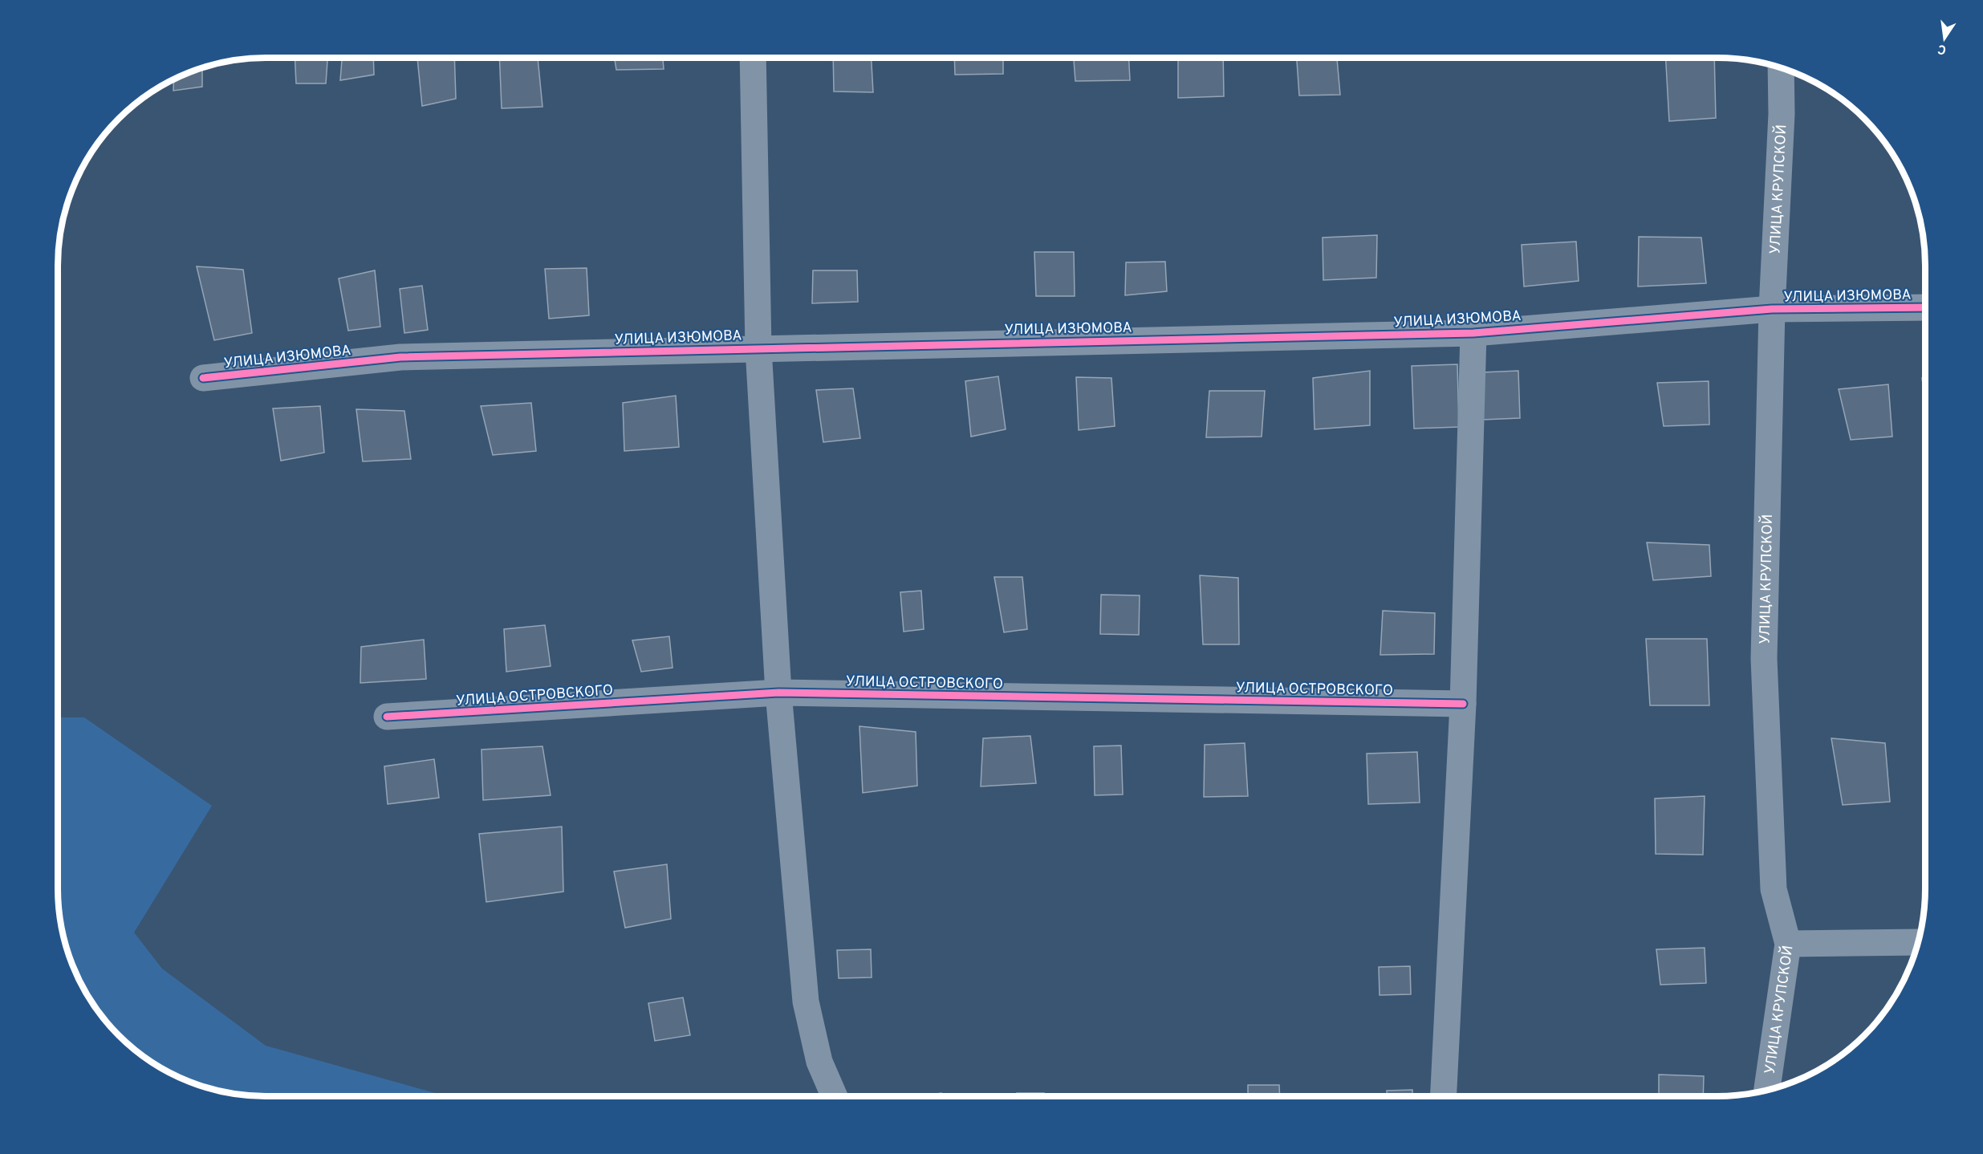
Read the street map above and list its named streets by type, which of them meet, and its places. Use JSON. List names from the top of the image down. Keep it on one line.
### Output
{"streets":{"street":["УЛИЦА КРУПСКОЙ","УЛИЦА ИЗЮМОВА","УЛИЦА ОСТРОВСКОГО"]},"crossings":[["УЛИЦА КРУПСКОЙ","УЛИЦА ИЗЮМОВА"]],"north":"bottom"}
